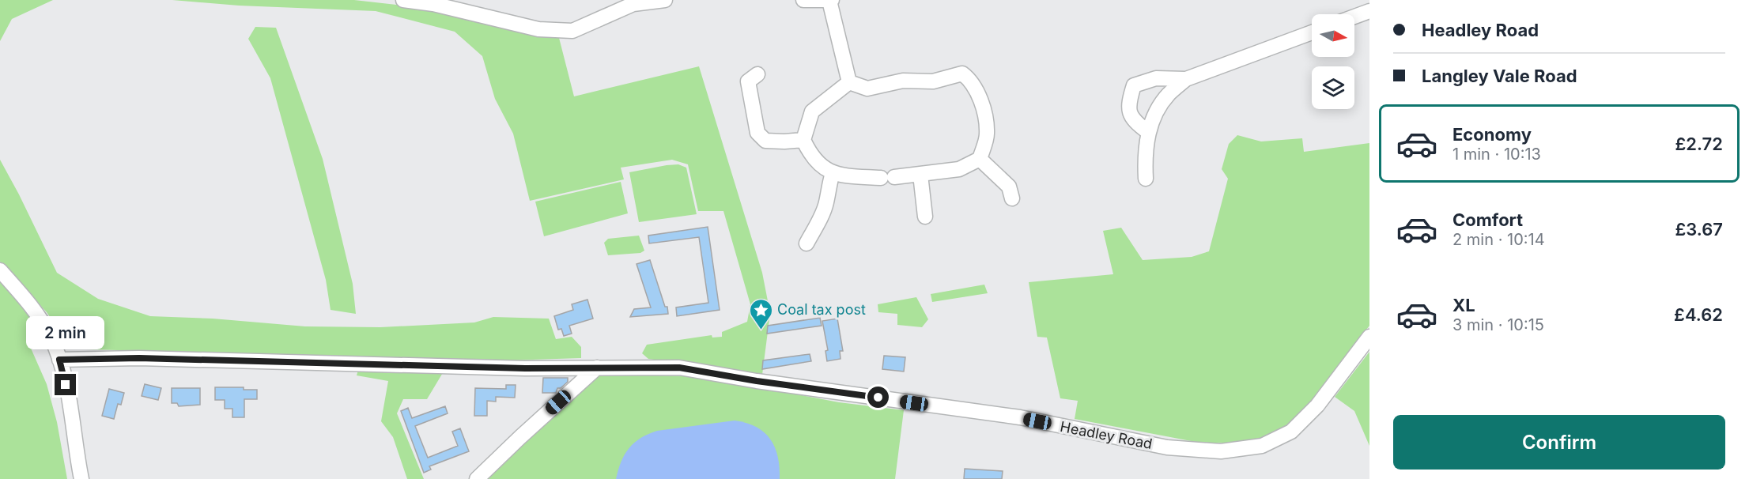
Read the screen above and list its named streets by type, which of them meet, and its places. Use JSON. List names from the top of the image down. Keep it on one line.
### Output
{"streets":{"street":["Headley Road"]},"places":{"place":["Coal tax post"]},"north":"right","page":{"banner":["Headley Road","Langley Vale Road"],"list":[{"name":"Economy","note":"1 min · 10:13","value":"£2.72"},{"name":"Comfort","note":"2 min · 10:14","value":"£3.67"},{"name":"XL","note":"3 min · 10:15","value":"£4.62"}],"bubble":"2 min","buttons":"Confirm"}}
